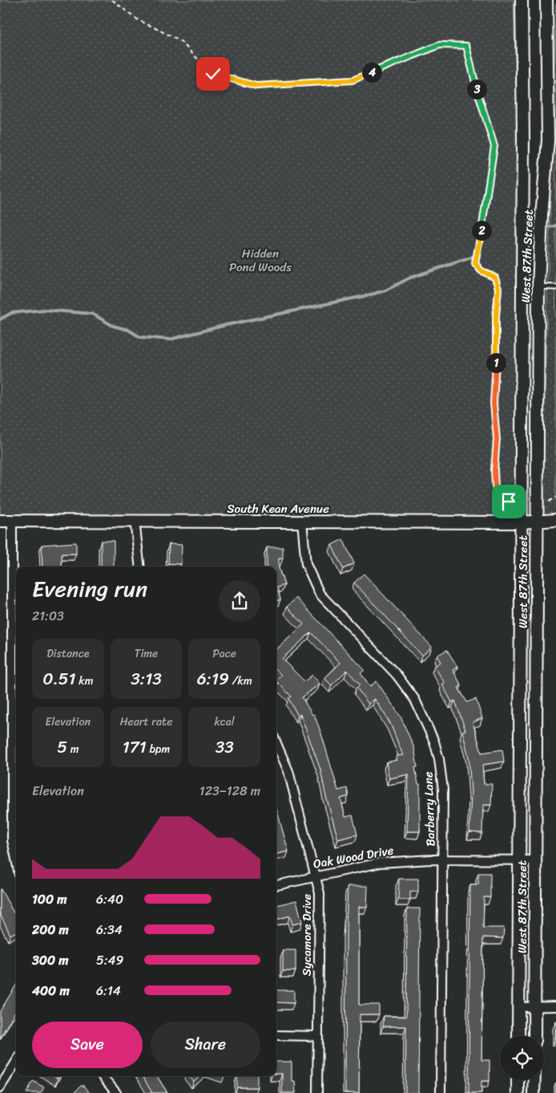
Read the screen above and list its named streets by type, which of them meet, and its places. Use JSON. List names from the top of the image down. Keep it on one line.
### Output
{"streets":{"main road":["West 87th Street","South Kean Avenue"],"street":["Barberry Lane","Oak Wood Drive","Sycamore Drive"]},"crossings":[["West 87th Street","South Kean Avenue"],["West 87th Street","Oak Wood Drive"],["South Kean Avenue","Barberry Lane"],["Barberry Lane","Oak Wood Drive"],["Oak Wood Drive","Sycamore Drive"]],"parks":["Hidden Pond Woods"],"page":{"pins":["4","3","2","1"],"heading":["Evening run","21:03"],"stats":[["Distance","0.51 km"],["Time","3:13"],["Pace","6:19 /km"],["Elevation","5 m"],["Heart rate","171 bpm"],["kcal","33"]],"chart":["Elevation","123–128 m"],"list":[{"name":"100 m","note":"6:40"},{"name":"200 m","note":"6:34"},{"name":"300 m","note":"5:49"},{"name":"400 m","note":"6:14"}],"buttons":["Save","Share"]}}
